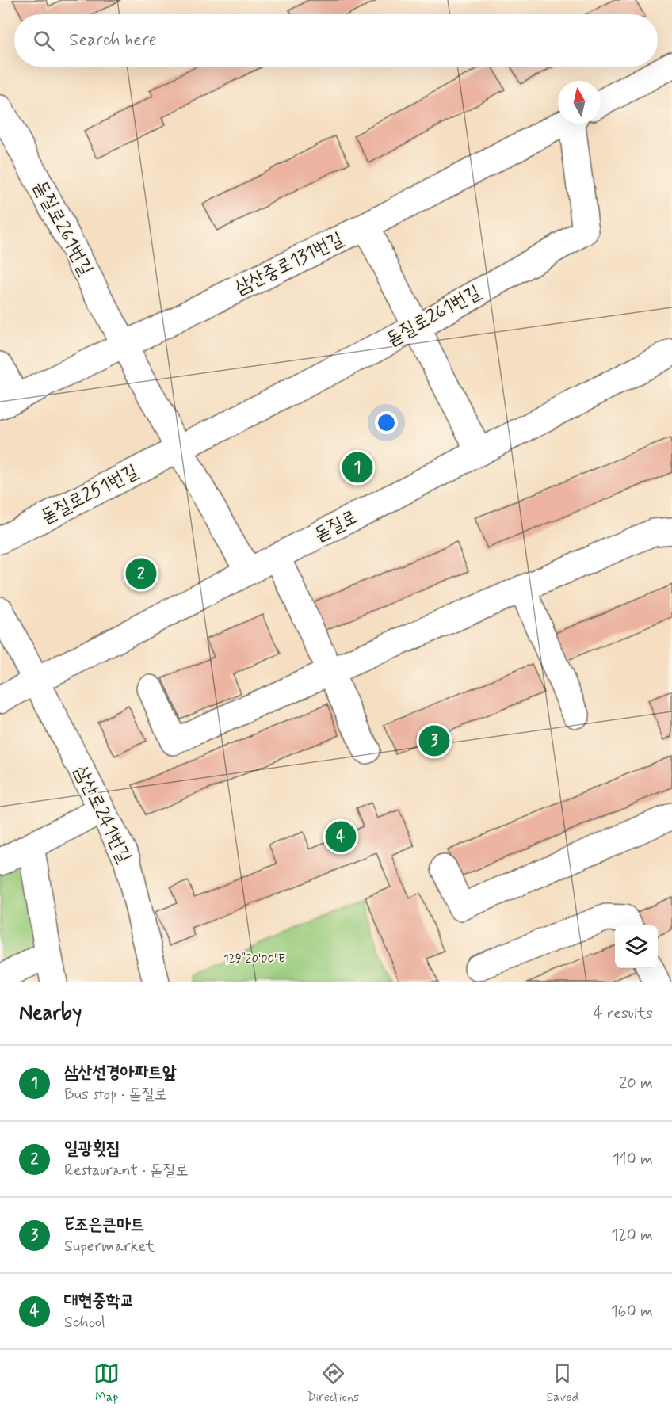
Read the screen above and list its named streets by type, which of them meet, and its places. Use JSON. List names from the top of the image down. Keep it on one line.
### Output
{"streets":{"street":["돋질로261번길","삼산중로131번길","돋질로251번길","돋질로","삼산로241번길"]},"crossings":[["돋질로261번길","삼산중로131번길"],["돋질로261번길","돋질로251번길"],["돋질로261번길","돋질로"],["돋질로","삼산로241번길"]],"north":"top","page":{"search":"Search here","pins":["1","2","3","4"],"heading":["Nearby","4 results"],"list":[{"mark":"1","name":"삼산선경아파트앞","note":"Bus stop · 돋질로","value":"20 m"},{"mark":"2","name":"일광횟집","note":"Restaurant · 돋질로","value":"110 m"},{"mark":"3","name":"E조은큰마트","note":"Supermarket","value":"120 m"},{"mark":"4","name":"대현중학교","note":"School","value":"160 m"}],"nav":["Map","Directions","Saved"]},"coordinates":["129°20'00\"E"]}
